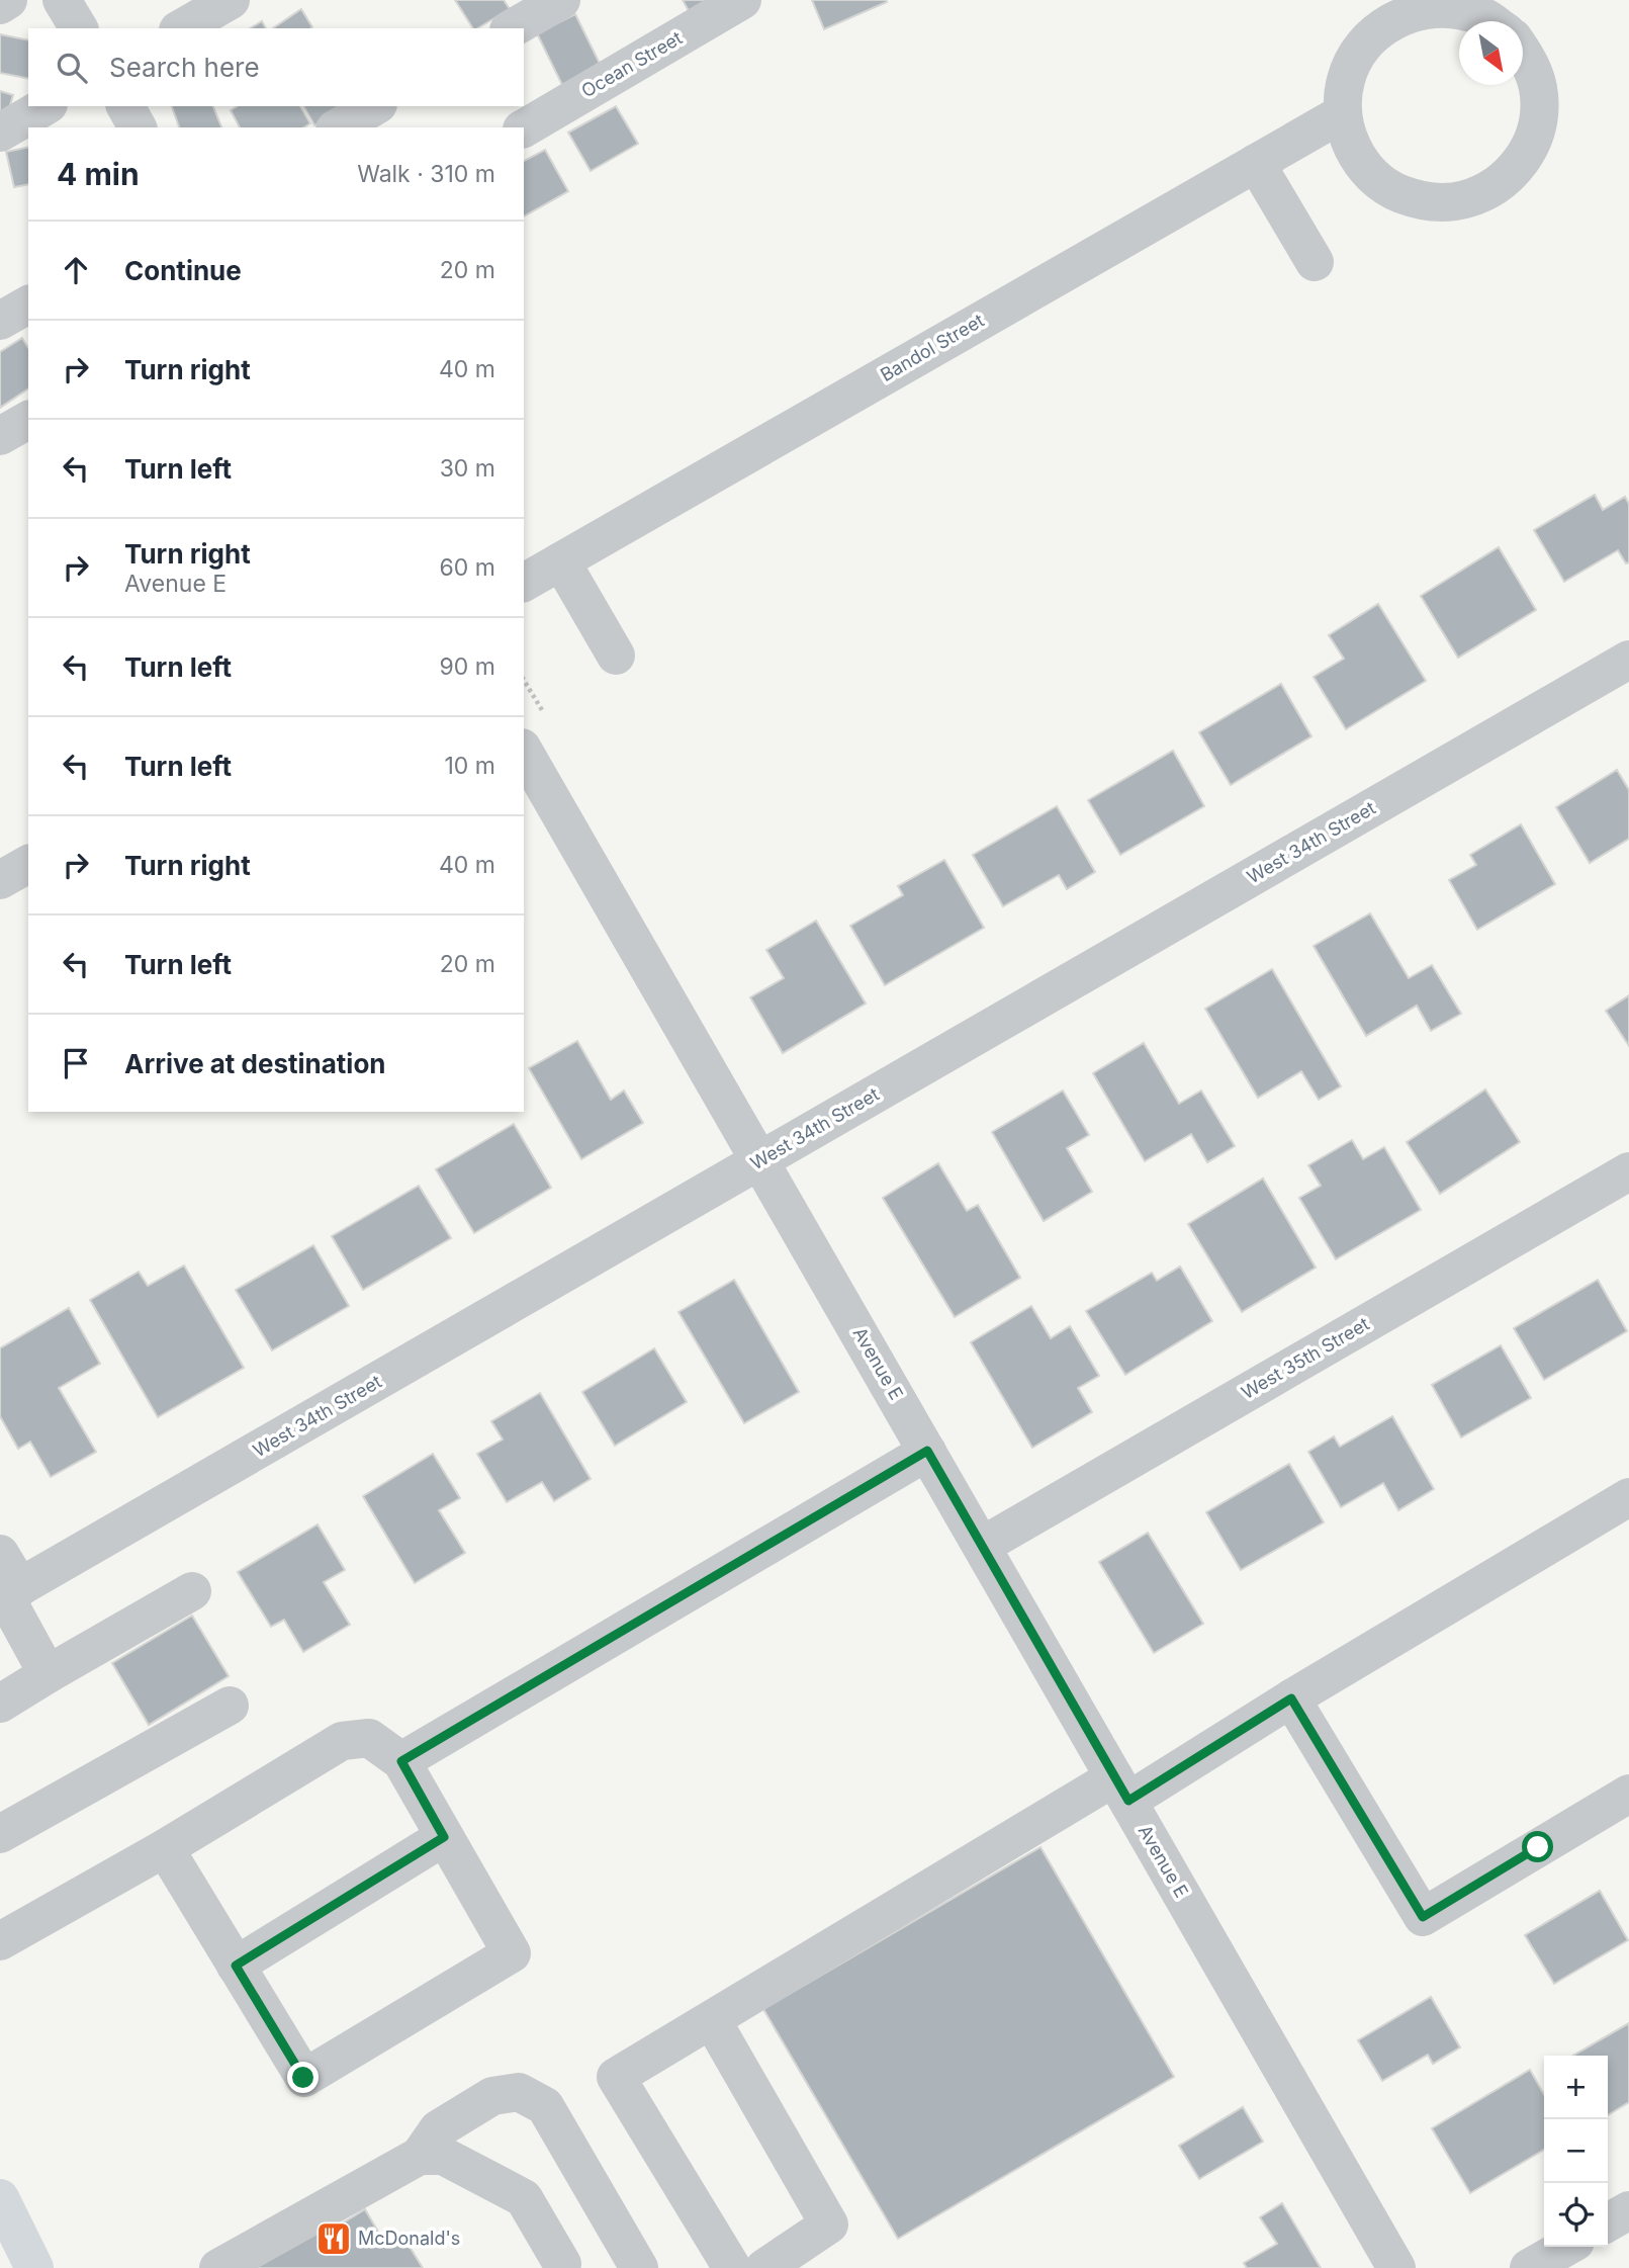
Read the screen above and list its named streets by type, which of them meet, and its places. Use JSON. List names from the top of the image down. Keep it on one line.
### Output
{"streets":{"street":["Ocean Street","Bandol Street","West 34th Street","West 35th Street","Avenue E"]},"crossings":[["West 34th Street","Avenue E"],["West 35th Street","Avenue E"]],"places":{"restaurant":["McDonald's"]},"north":"bottom right","page":{"search":"Search here","heading":["4 min","Walk · 310 m"],"list":[["Continue","20 m"],["Turn right","40 m"],["Turn left","30 m"],["Turn right","Avenue E","60 m"],["Turn left","90 m"],["Turn left","10 m"],["Turn right","40 m"],["Turn left","20 m"],"Arrive at destination"],"map_buttons":["+","−"]}}
